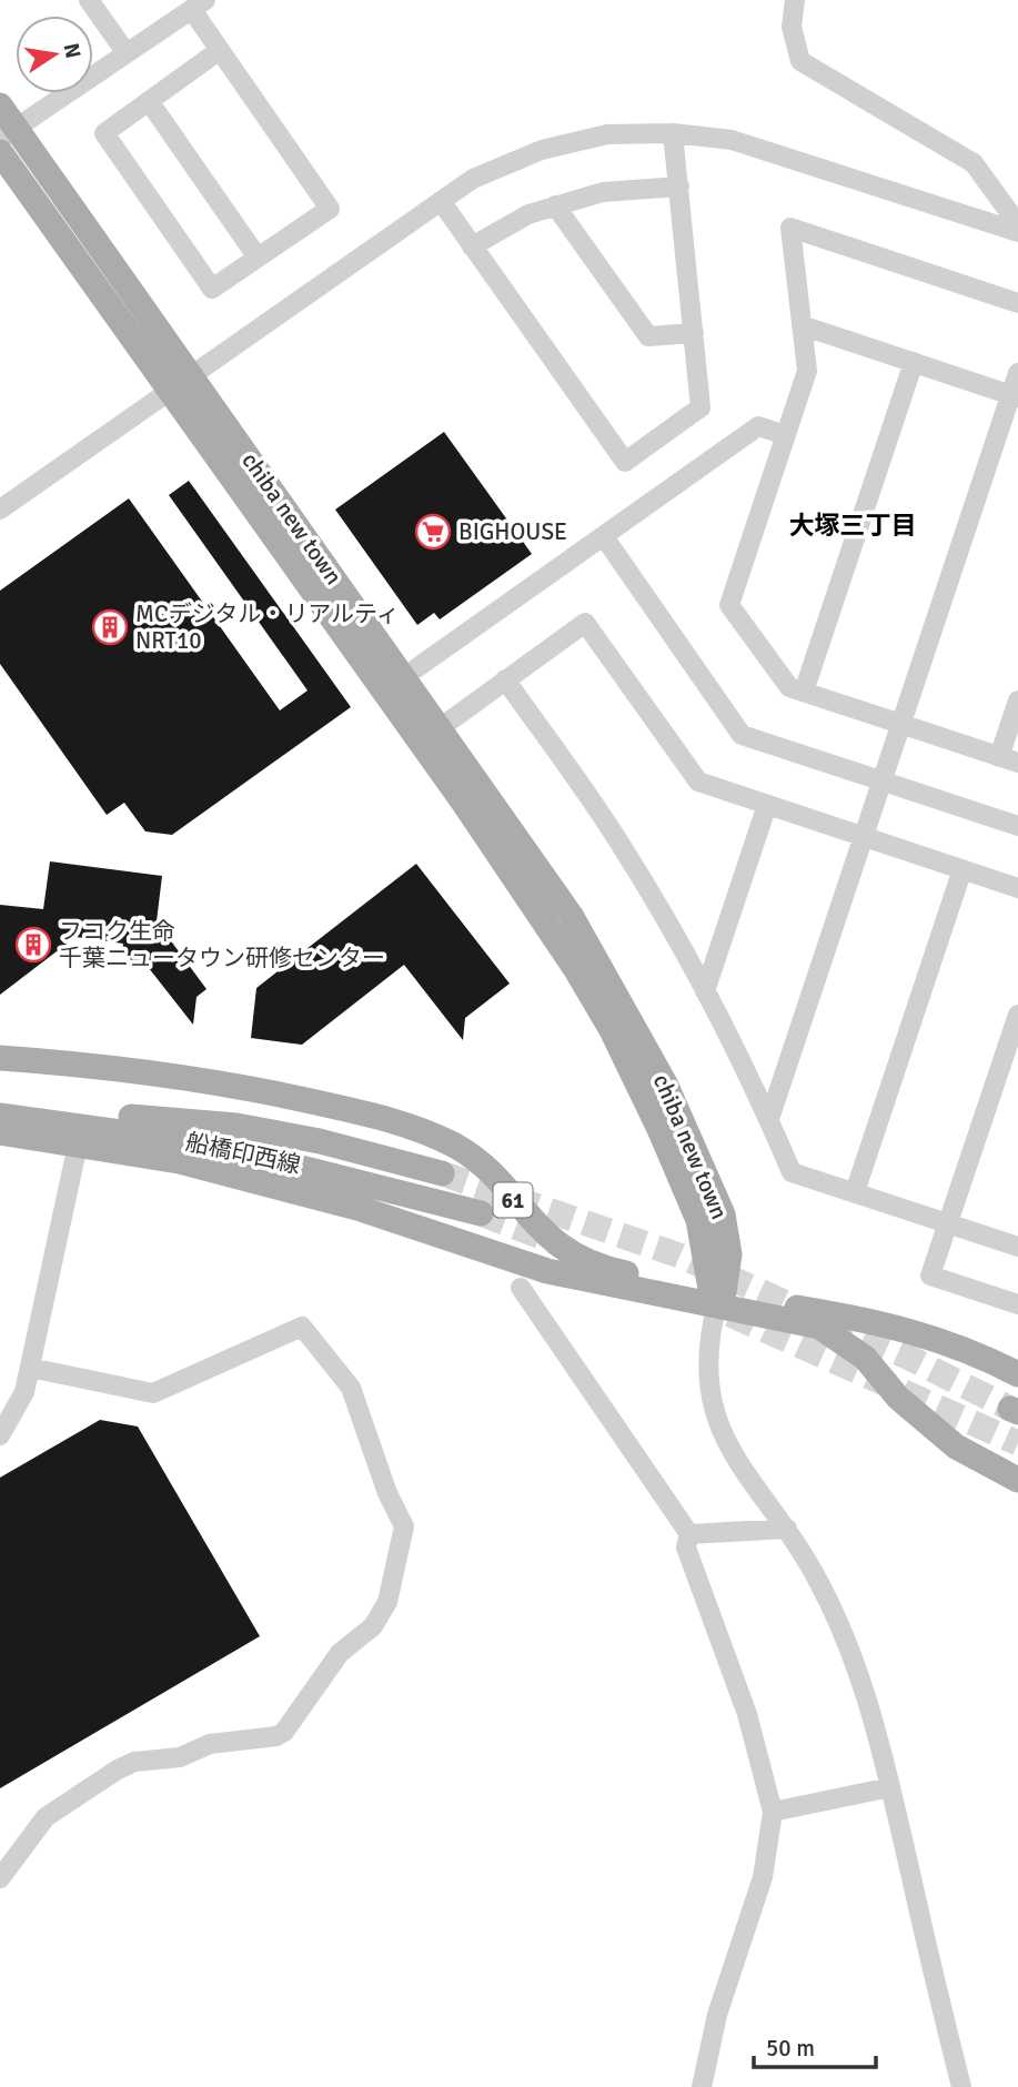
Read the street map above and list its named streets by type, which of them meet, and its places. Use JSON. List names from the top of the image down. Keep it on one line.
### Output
{"streets":{"main road":["chiba new town","船橋印西線","61"]},"crossings":[["chiba new town","61"]],"districts":["大塚三丁目"],"places":{"supermarket":["BIGHOUSE"],"building":["MCデジタル・リアルティ NRT10","フコク生命 千葉ニュータウン研修センター"]},"scale_bar":"50 m","north":"right"}
